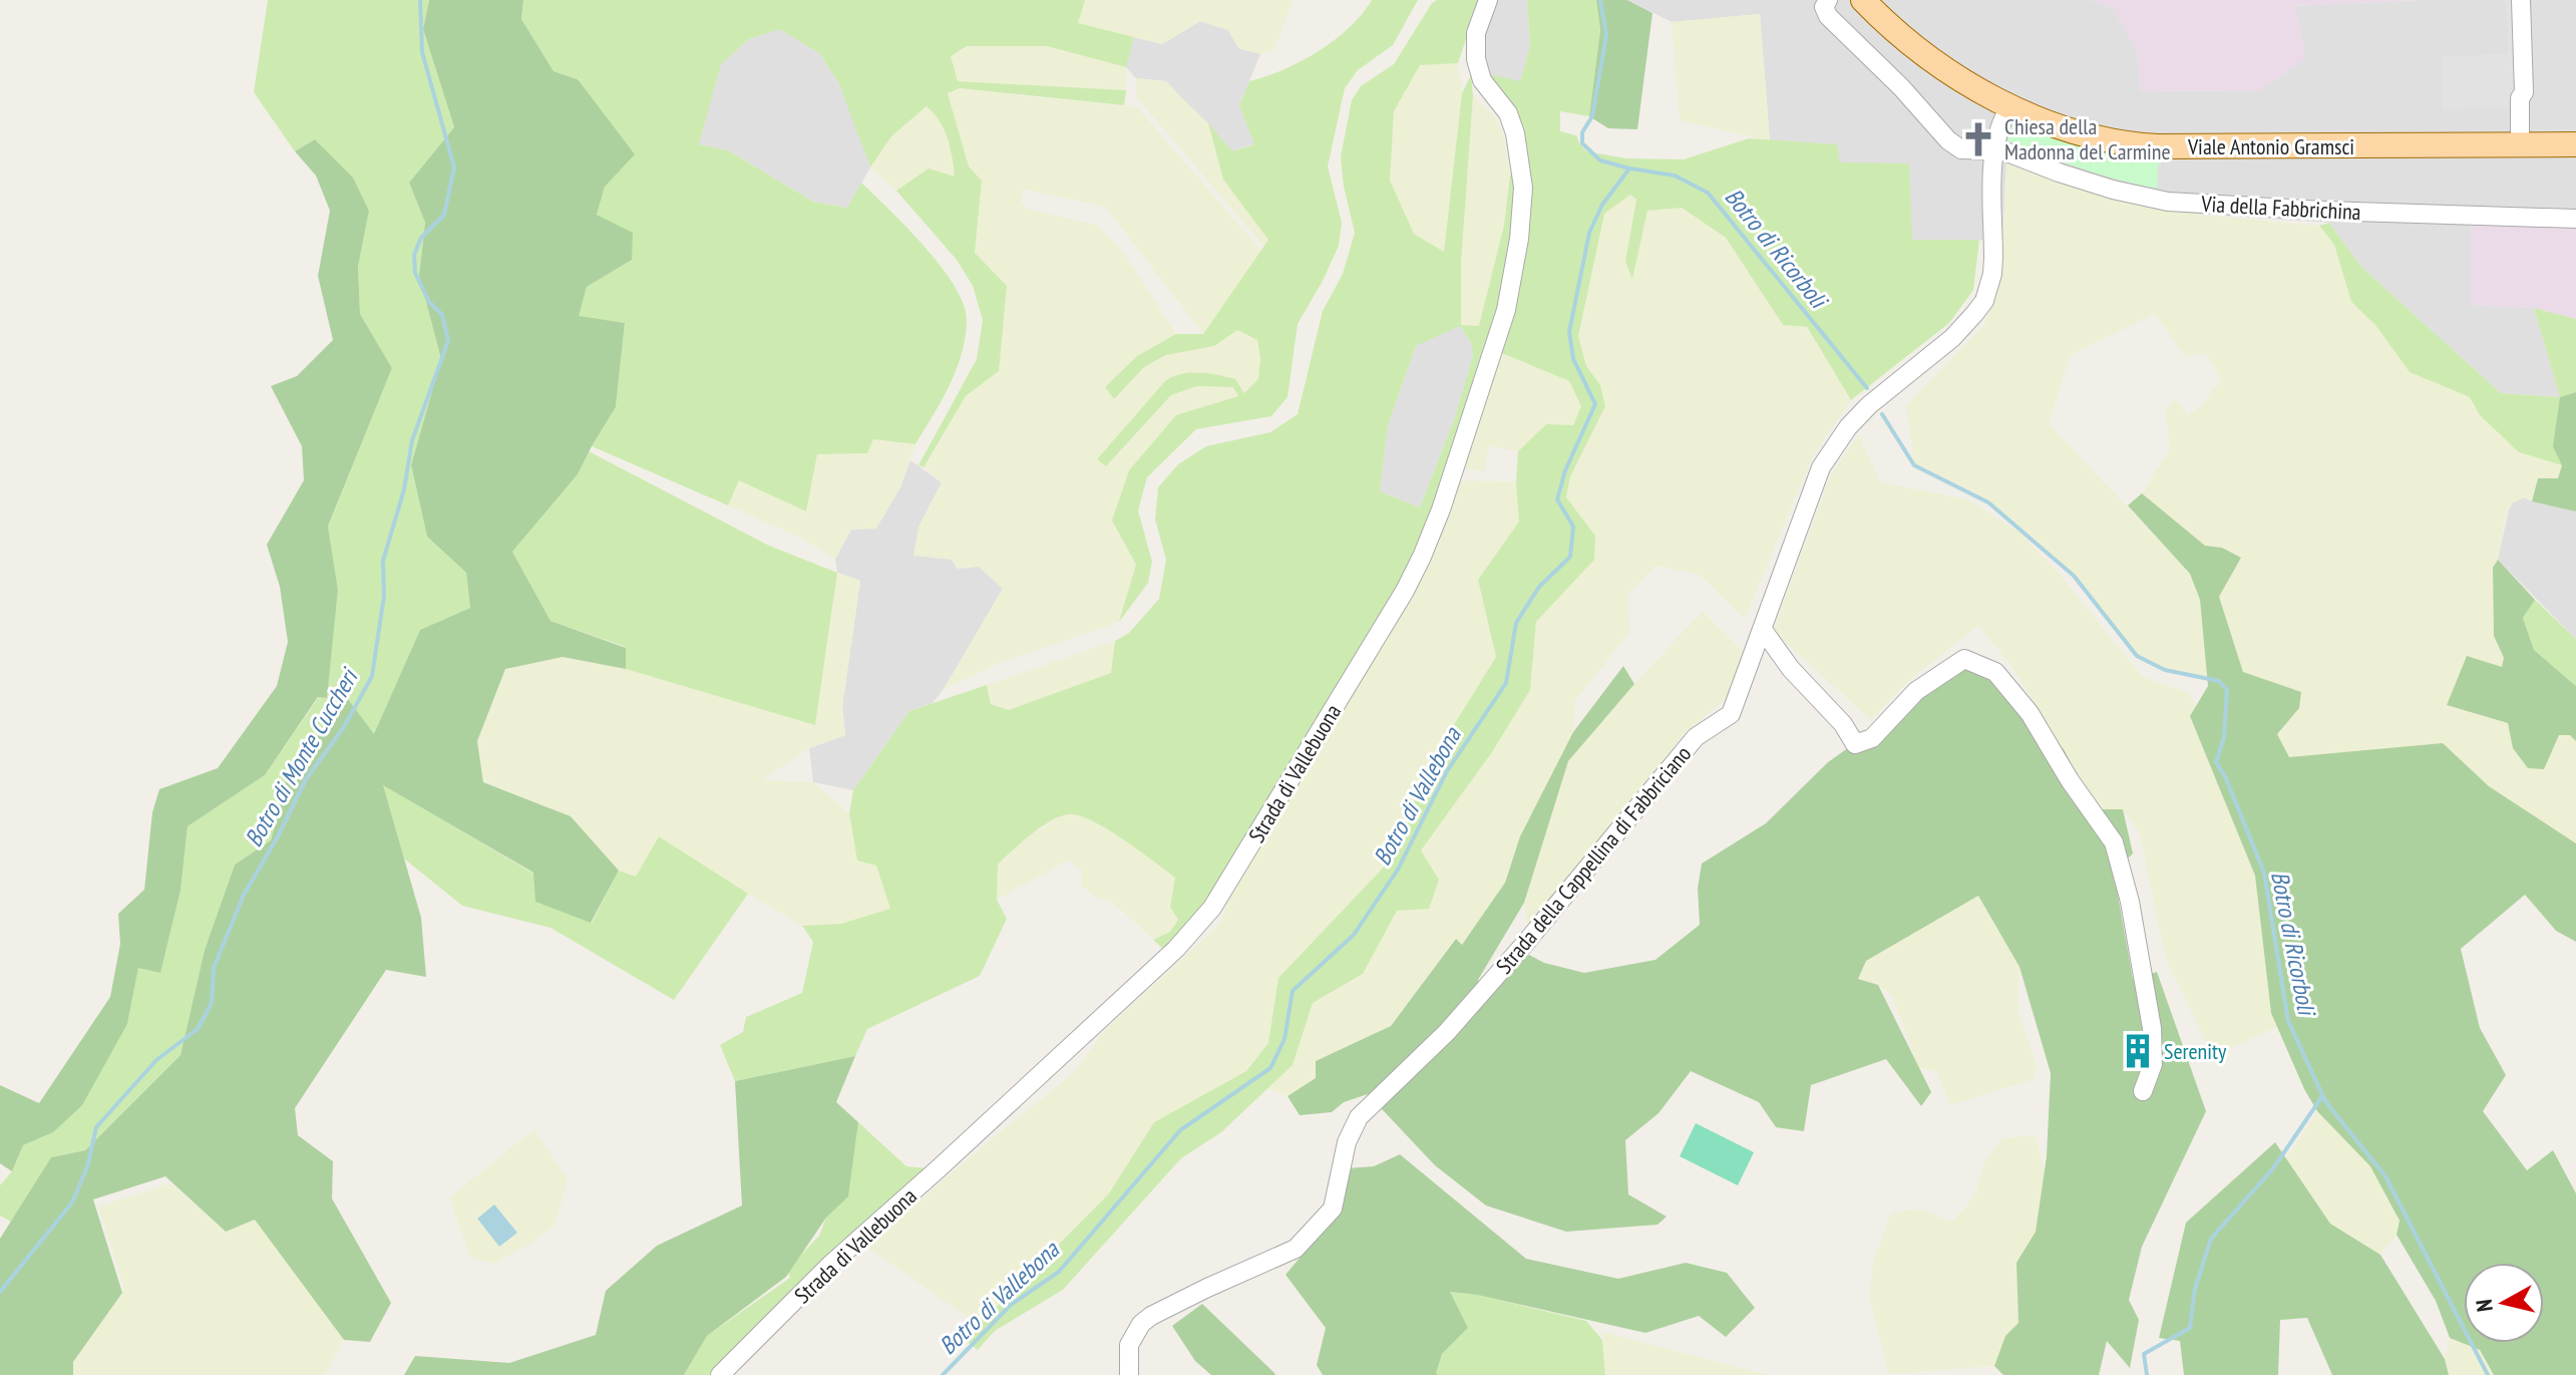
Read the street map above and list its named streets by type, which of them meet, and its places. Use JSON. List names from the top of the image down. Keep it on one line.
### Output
{"streets":{"main road":["Viale Antonio Gramsci"],"street":["Via della Fabbrichina","Strada di Vallebuona","Strada della Cappellina di Fabbriciano"]},"crossings":[["Viale Antonio Gramsci","Strada della Cappellina di Fabbriciano"],["Via della Fabbrichina","Strada della Cappellina di Fabbriciano"]],"water":["Botro di Ricorboli","Botro di Monte Cuccheri","Botro di Vallebona"],"places":{"church":["Chiesa della Madonna del Carmine"],"building":["Serenity"]},"north":"left"}
